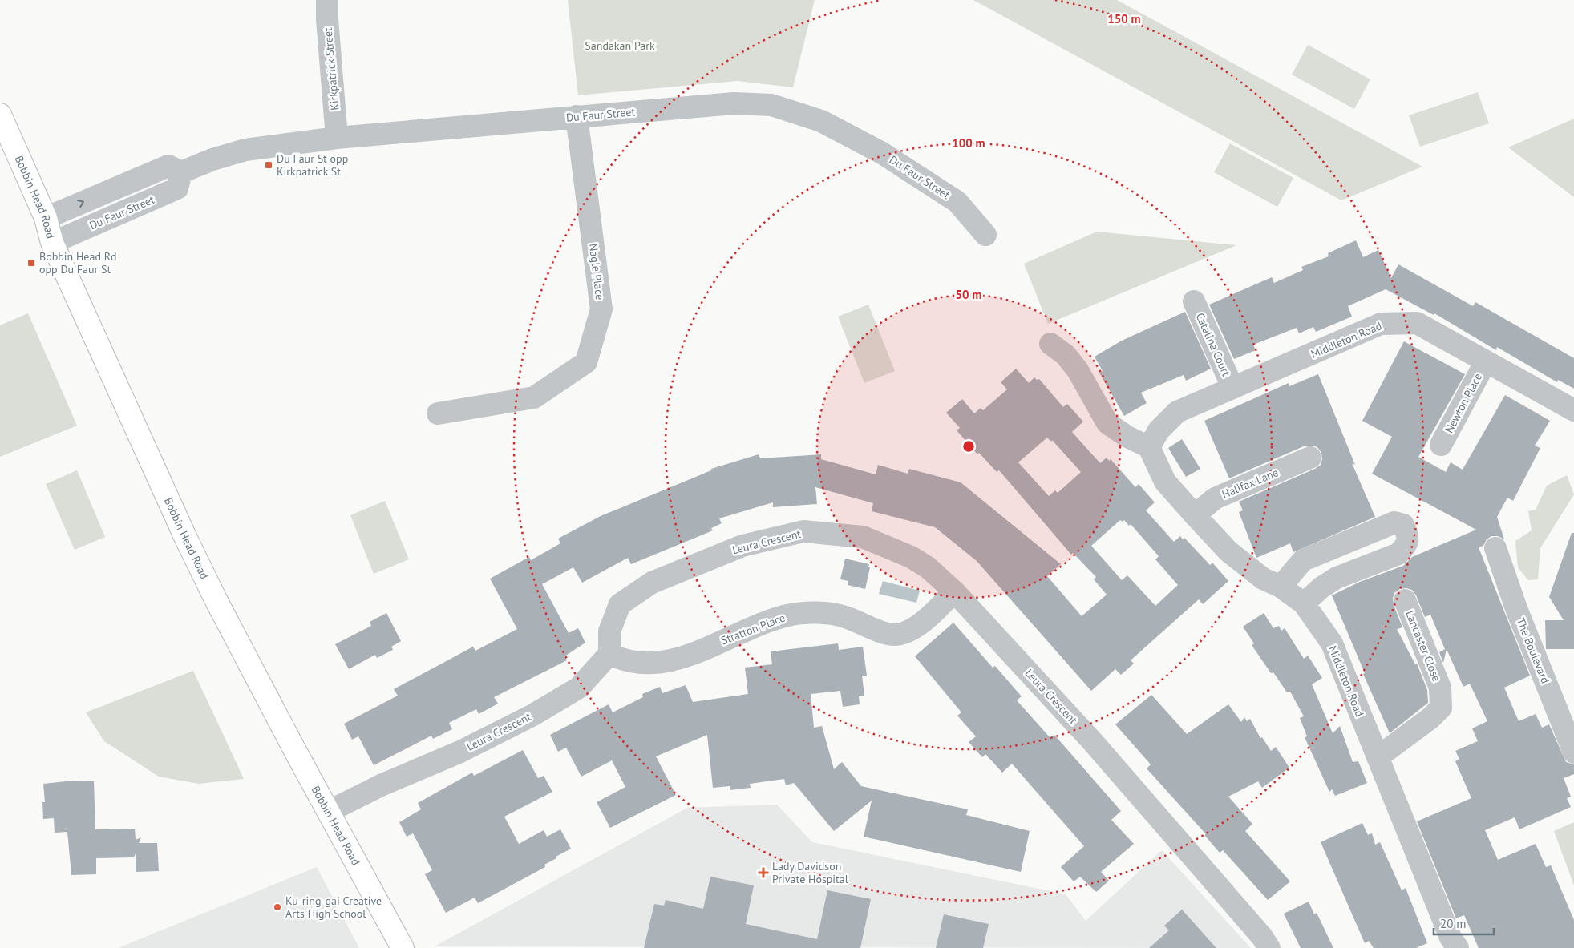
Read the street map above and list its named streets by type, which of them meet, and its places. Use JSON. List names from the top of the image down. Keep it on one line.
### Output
{"streets":{"main road":["Bobbin Head Road"],"street":["Kirkpatrick Street","Du Faur Street","Nagle Place","Middleton Road","Catalina Court","Newton Place","Halifax Lane","Leura Crescent","Stratton Place","Lancaster Close","The Boulevard"]},"crossings":[["Kirkpatrick Street","Du Faur Street"],["Du Faur Street","Bobbin Head Road"],["Du Faur Street","Nagle Place"],["Bobbin Head Road","Leura Crescent"],["Middleton Road","Catalina Court"],["Middleton Road","Newton Place"],["Middleton Road","Halifax Lane"],["Middleton Road","Lancaster Close"],["Leura Crescent","Stratton Place"]],"parks":["Sandakan Park"],"places":{"transit":["Du Faur St opp Kirkpatrick St","Bobbin Head Rd opp Du Faur St"],"health":["Lady Davidson Private Hospital"],"other":["Ku-ring-gai Creative Arts High School"]},"scale_bar":"20 m","rings":["150 m","100 m","50 m"]}
